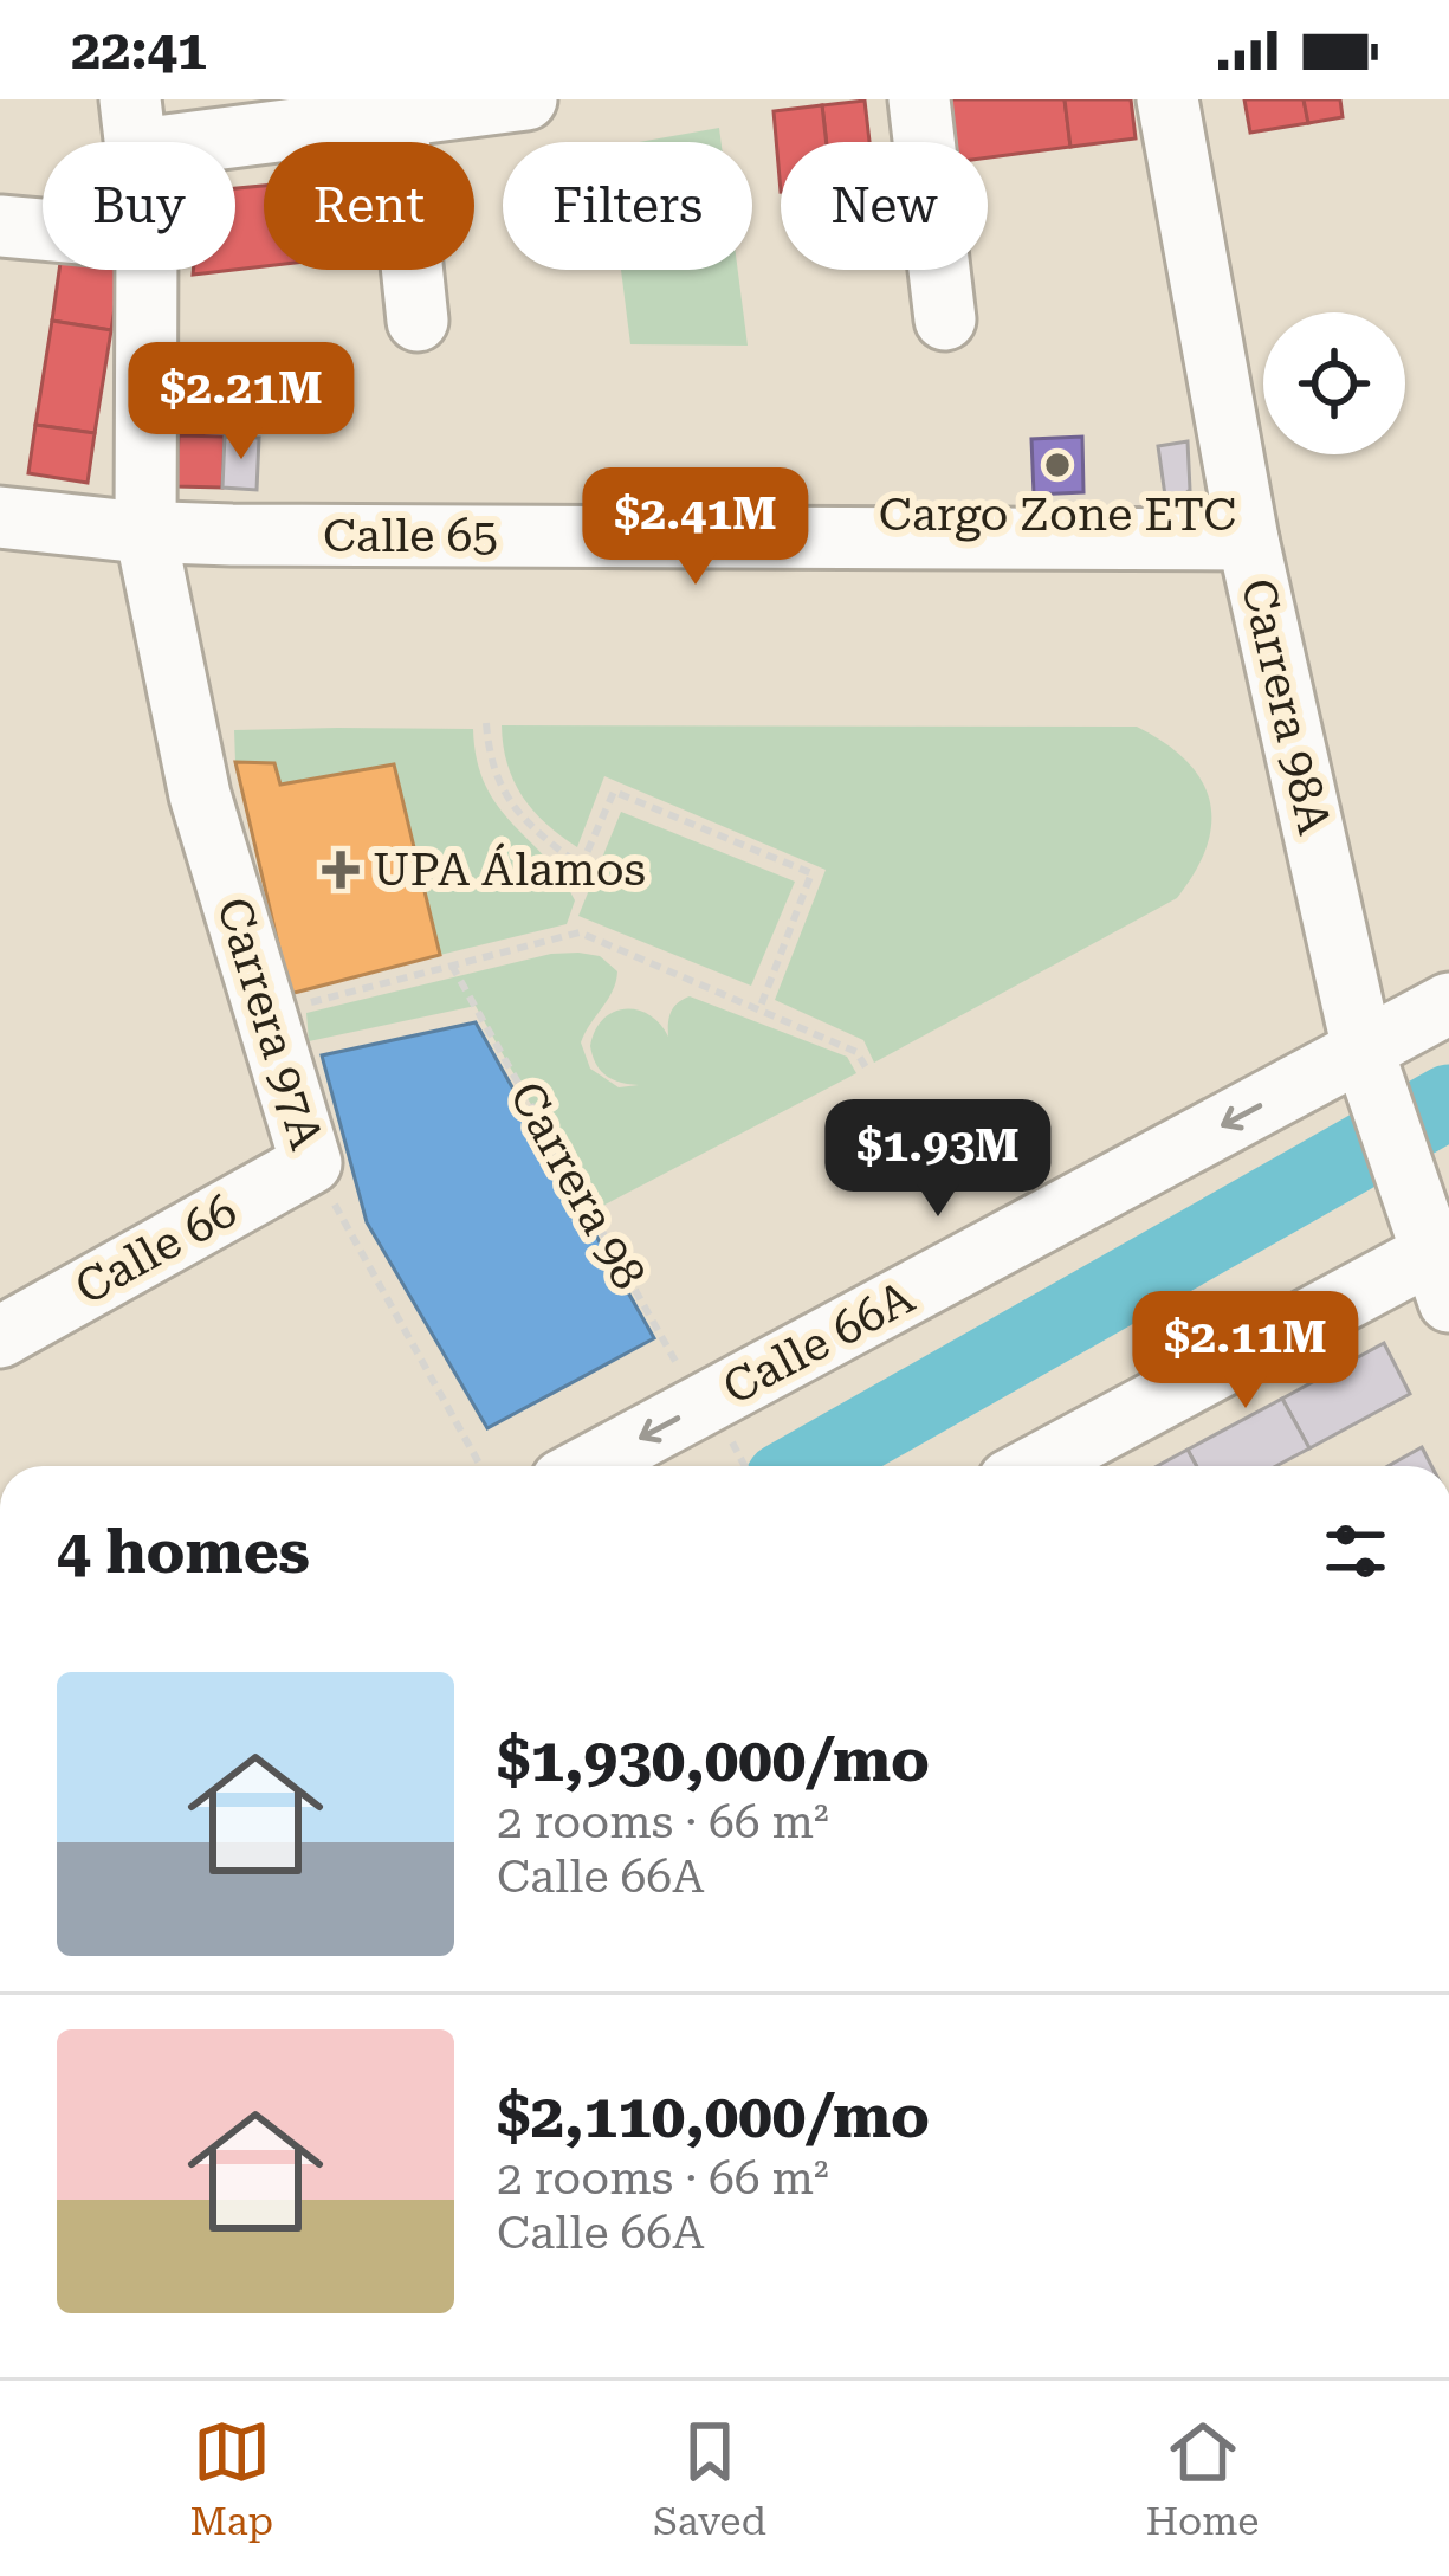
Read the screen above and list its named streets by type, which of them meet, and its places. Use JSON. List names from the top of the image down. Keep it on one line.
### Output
{"streets":{"street":["Calle 65","Carrera 98A","Carrera 97A","Calle 66","Calle 66A"],"path":["Carrera 98"]},"crossings":[["Calle 65","Carrera 98A"],["Calle 65","Carrera 97A"],["Carrera 98A","Calle 66A"],["Carrera 97A","Calle 66"],["Carrera 98","Calle 66A"]],"places":{"other":["Cargo Zone ETC"],"health":["UPA Álamos"]},"page":{"status":"22:41","chip":["Buy","Rent","Filters","New"],"price":["$2.21M","$2.41M","$1.93M","$2.11M"],"heading":"4 homes","list":[{"name":"$1,930,000/mo","note":"2 rooms · 66 m² · Calle 66A"},{"name":"$2,110,000/mo","note":"2 rooms · 66 m² · Calle 66A"}],"tabs":["Map","Saved","Home"]}}
